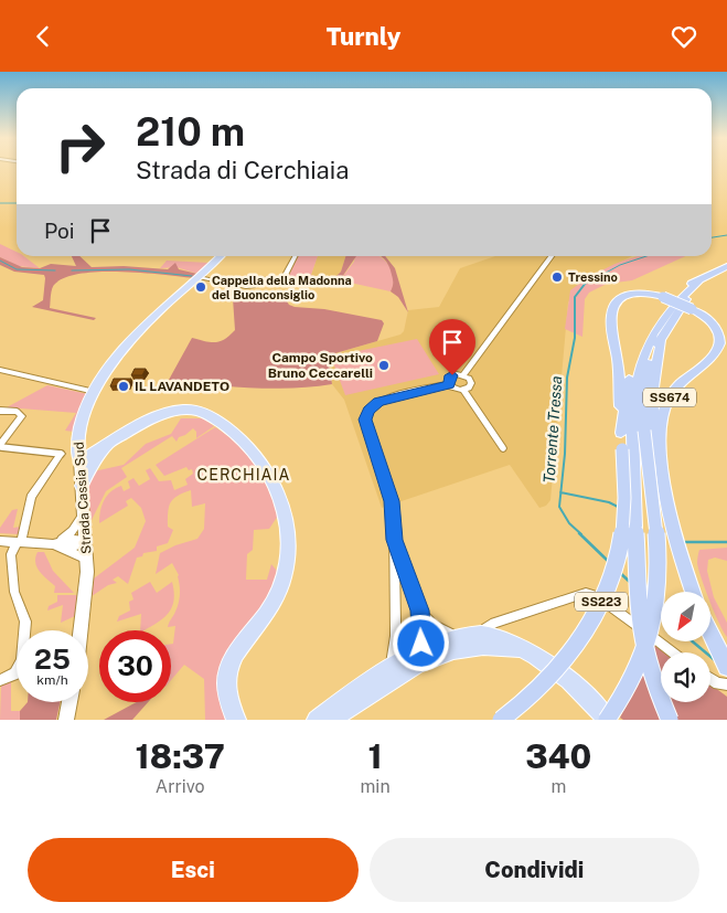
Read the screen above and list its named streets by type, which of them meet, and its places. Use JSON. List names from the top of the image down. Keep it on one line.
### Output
{"streets":{"highway":["SS674","SS223"],"main road":["Strada Cassia Sud"]},"crossings":[["SS674","SS223"]],"districts":["CERCHIAIA"],"water":["Torrente Tressa"],"places":["Tressino","Cappella della Madonna del Buonconsiglio","Campo Sportivo Bruno Ceccarelli","IL LAVANDETO"],"north":"bottom left","page":{"header":"Turnly","turn":["210 m","Strada di Cerchiaia"],"then":"Poi","speed":"25 km/h","limit":"30","eta":["18:37","Arrivo","1","min","340","m"],"buttons":["Esci","Condividi"]}}
